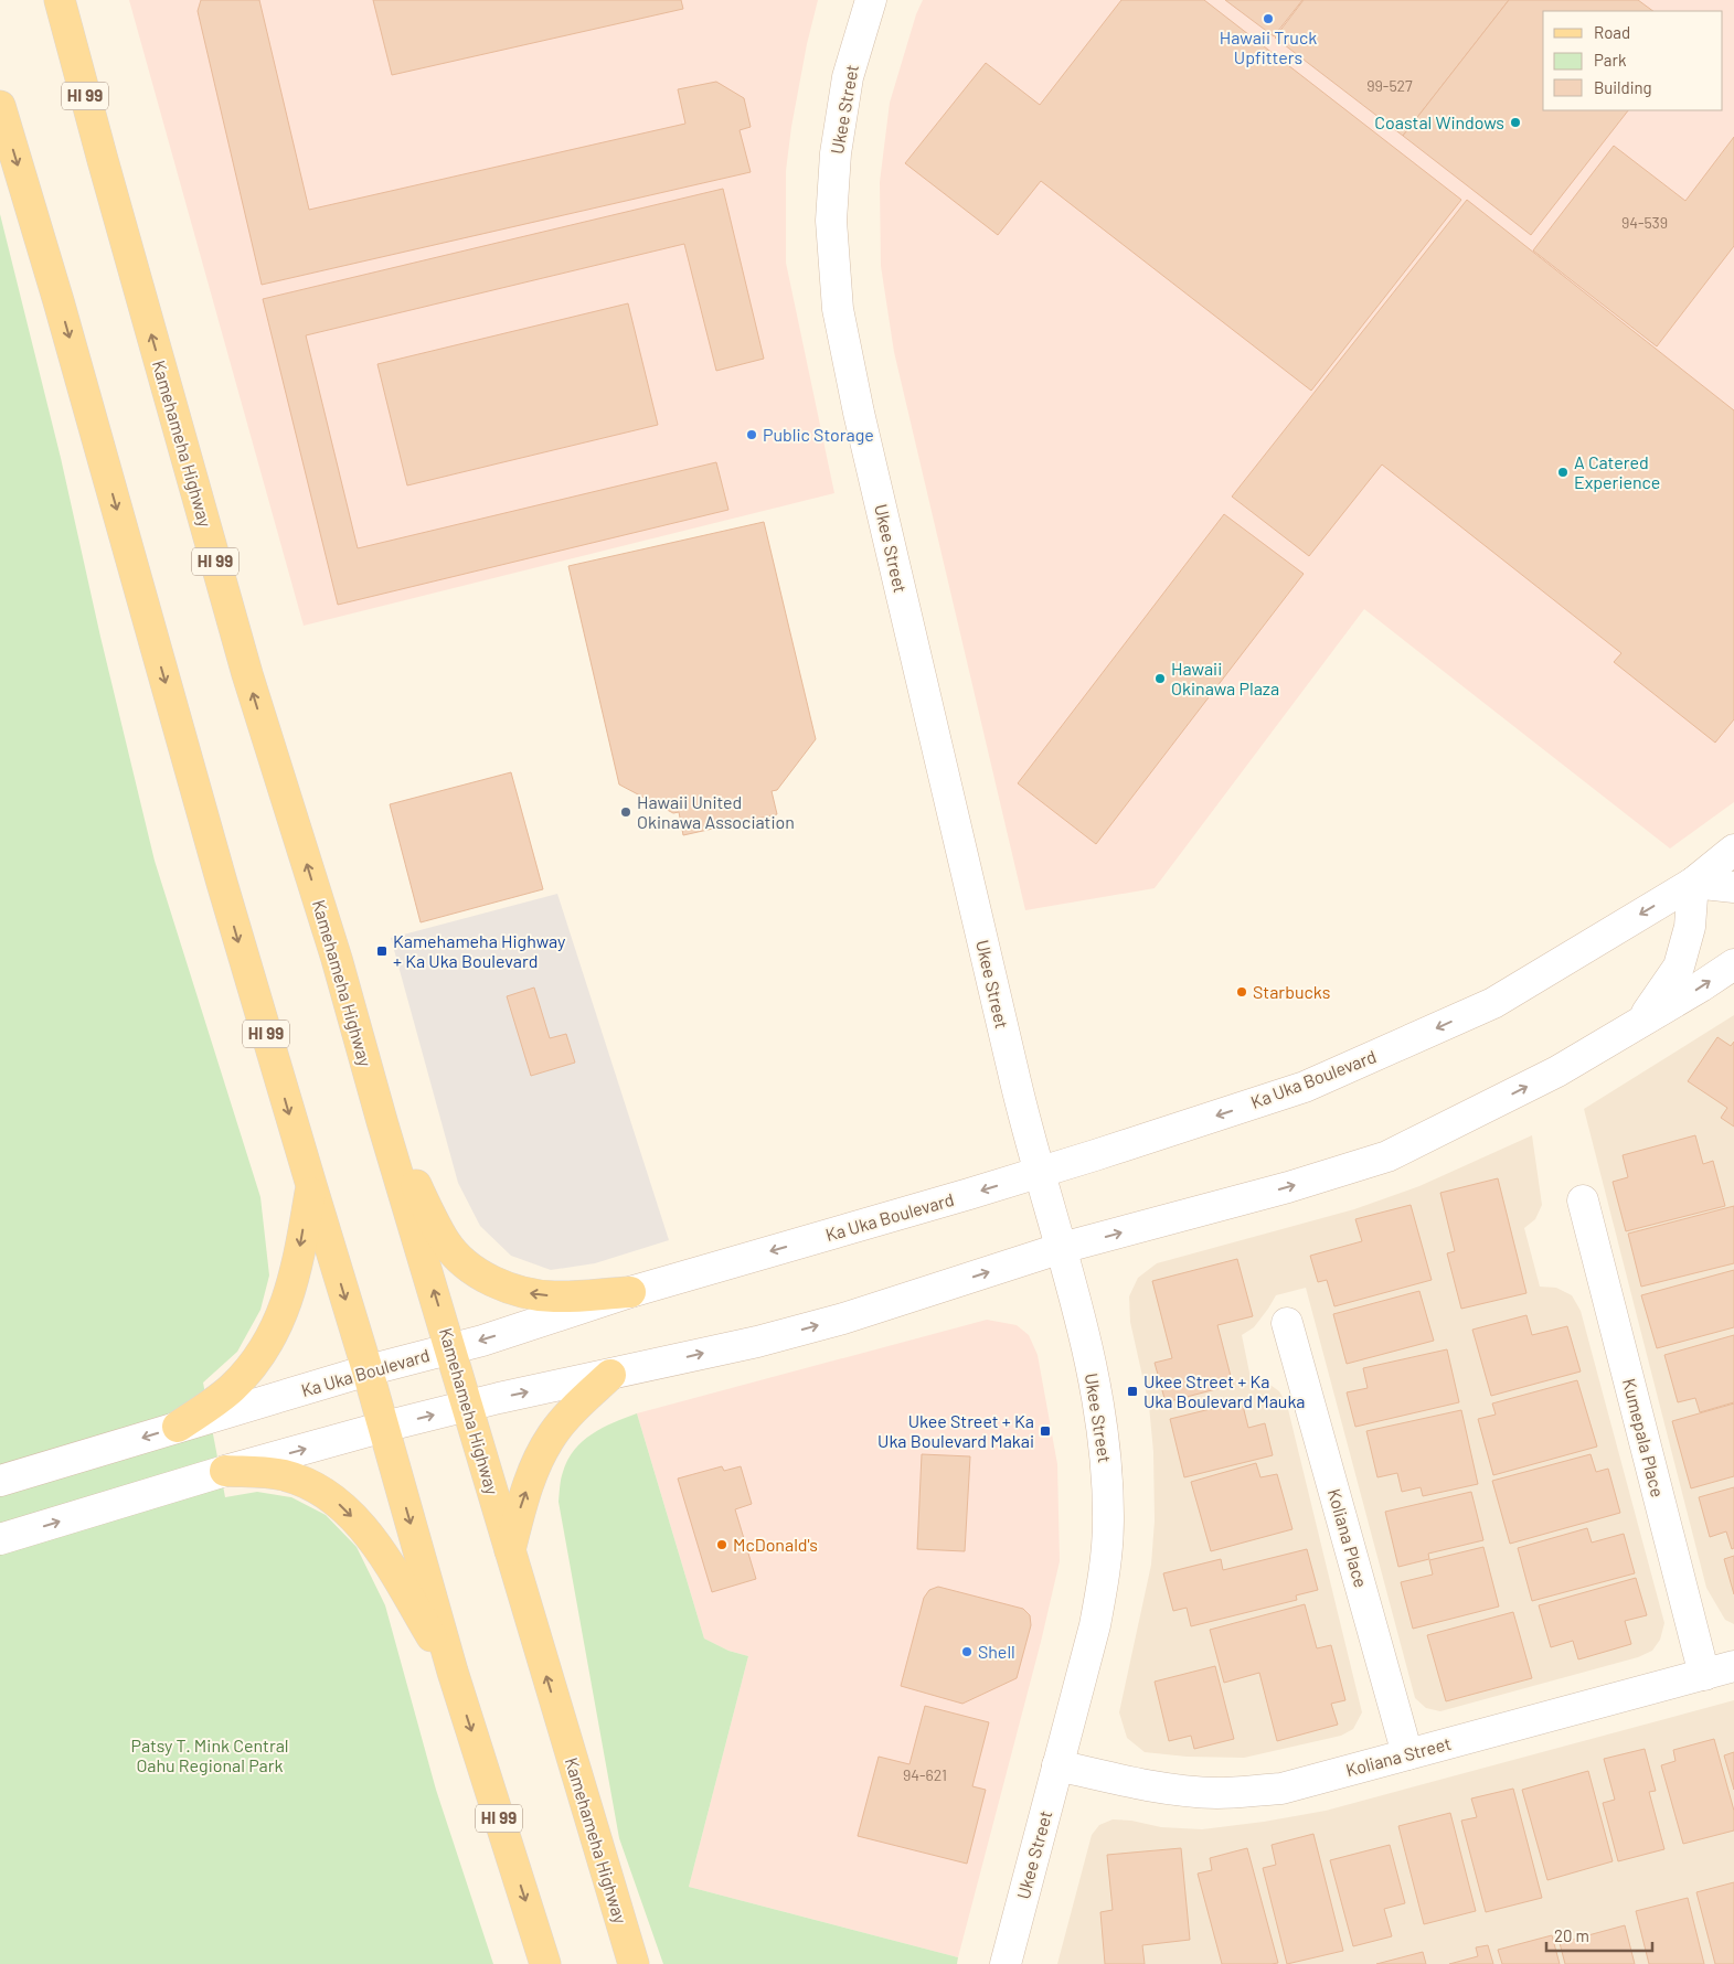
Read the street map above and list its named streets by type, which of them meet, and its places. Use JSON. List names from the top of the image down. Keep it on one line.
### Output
{"streets":{"main road":["HI 99","Kamehameha Highway"],"street":["Ukee Street","Ka Uka Boulevard","Kumepala Place","Koliana Place","Koliana Street"]},"crossings":[["HI 99","Ka Uka Boulevard"],["Ukee Street","Ka Uka Boulevard"],["Ukee Street","Koliana Street"],["Kamehameha Highway","Ka Uka Boulevard"],["Kumepala Place","Koliana Street"],["Koliana Place","Koliana Street"]],"parks":["Patsy T. Mink Central Oahu Regional Park"],"places":{"other":["Hawaii Truck Upfitters","Coastal Windows","Public Storage","A Catered Experience","Hawaii Okinawa Plaza","Hawaii United Okinawa Association","Starbucks","McDonald's","Shell"],"transit":["Kamehameha Highway + Ka Uka Boulevard","Ukee Street + Ka Uka Boulevard Mauka","Ukee Street + Ka Uka Boulevard Makai"]},"house_numbers":["99-527","94-539","94-621"],"legend":["Road","Park","Building"],"scale_bar":"20 m"}
